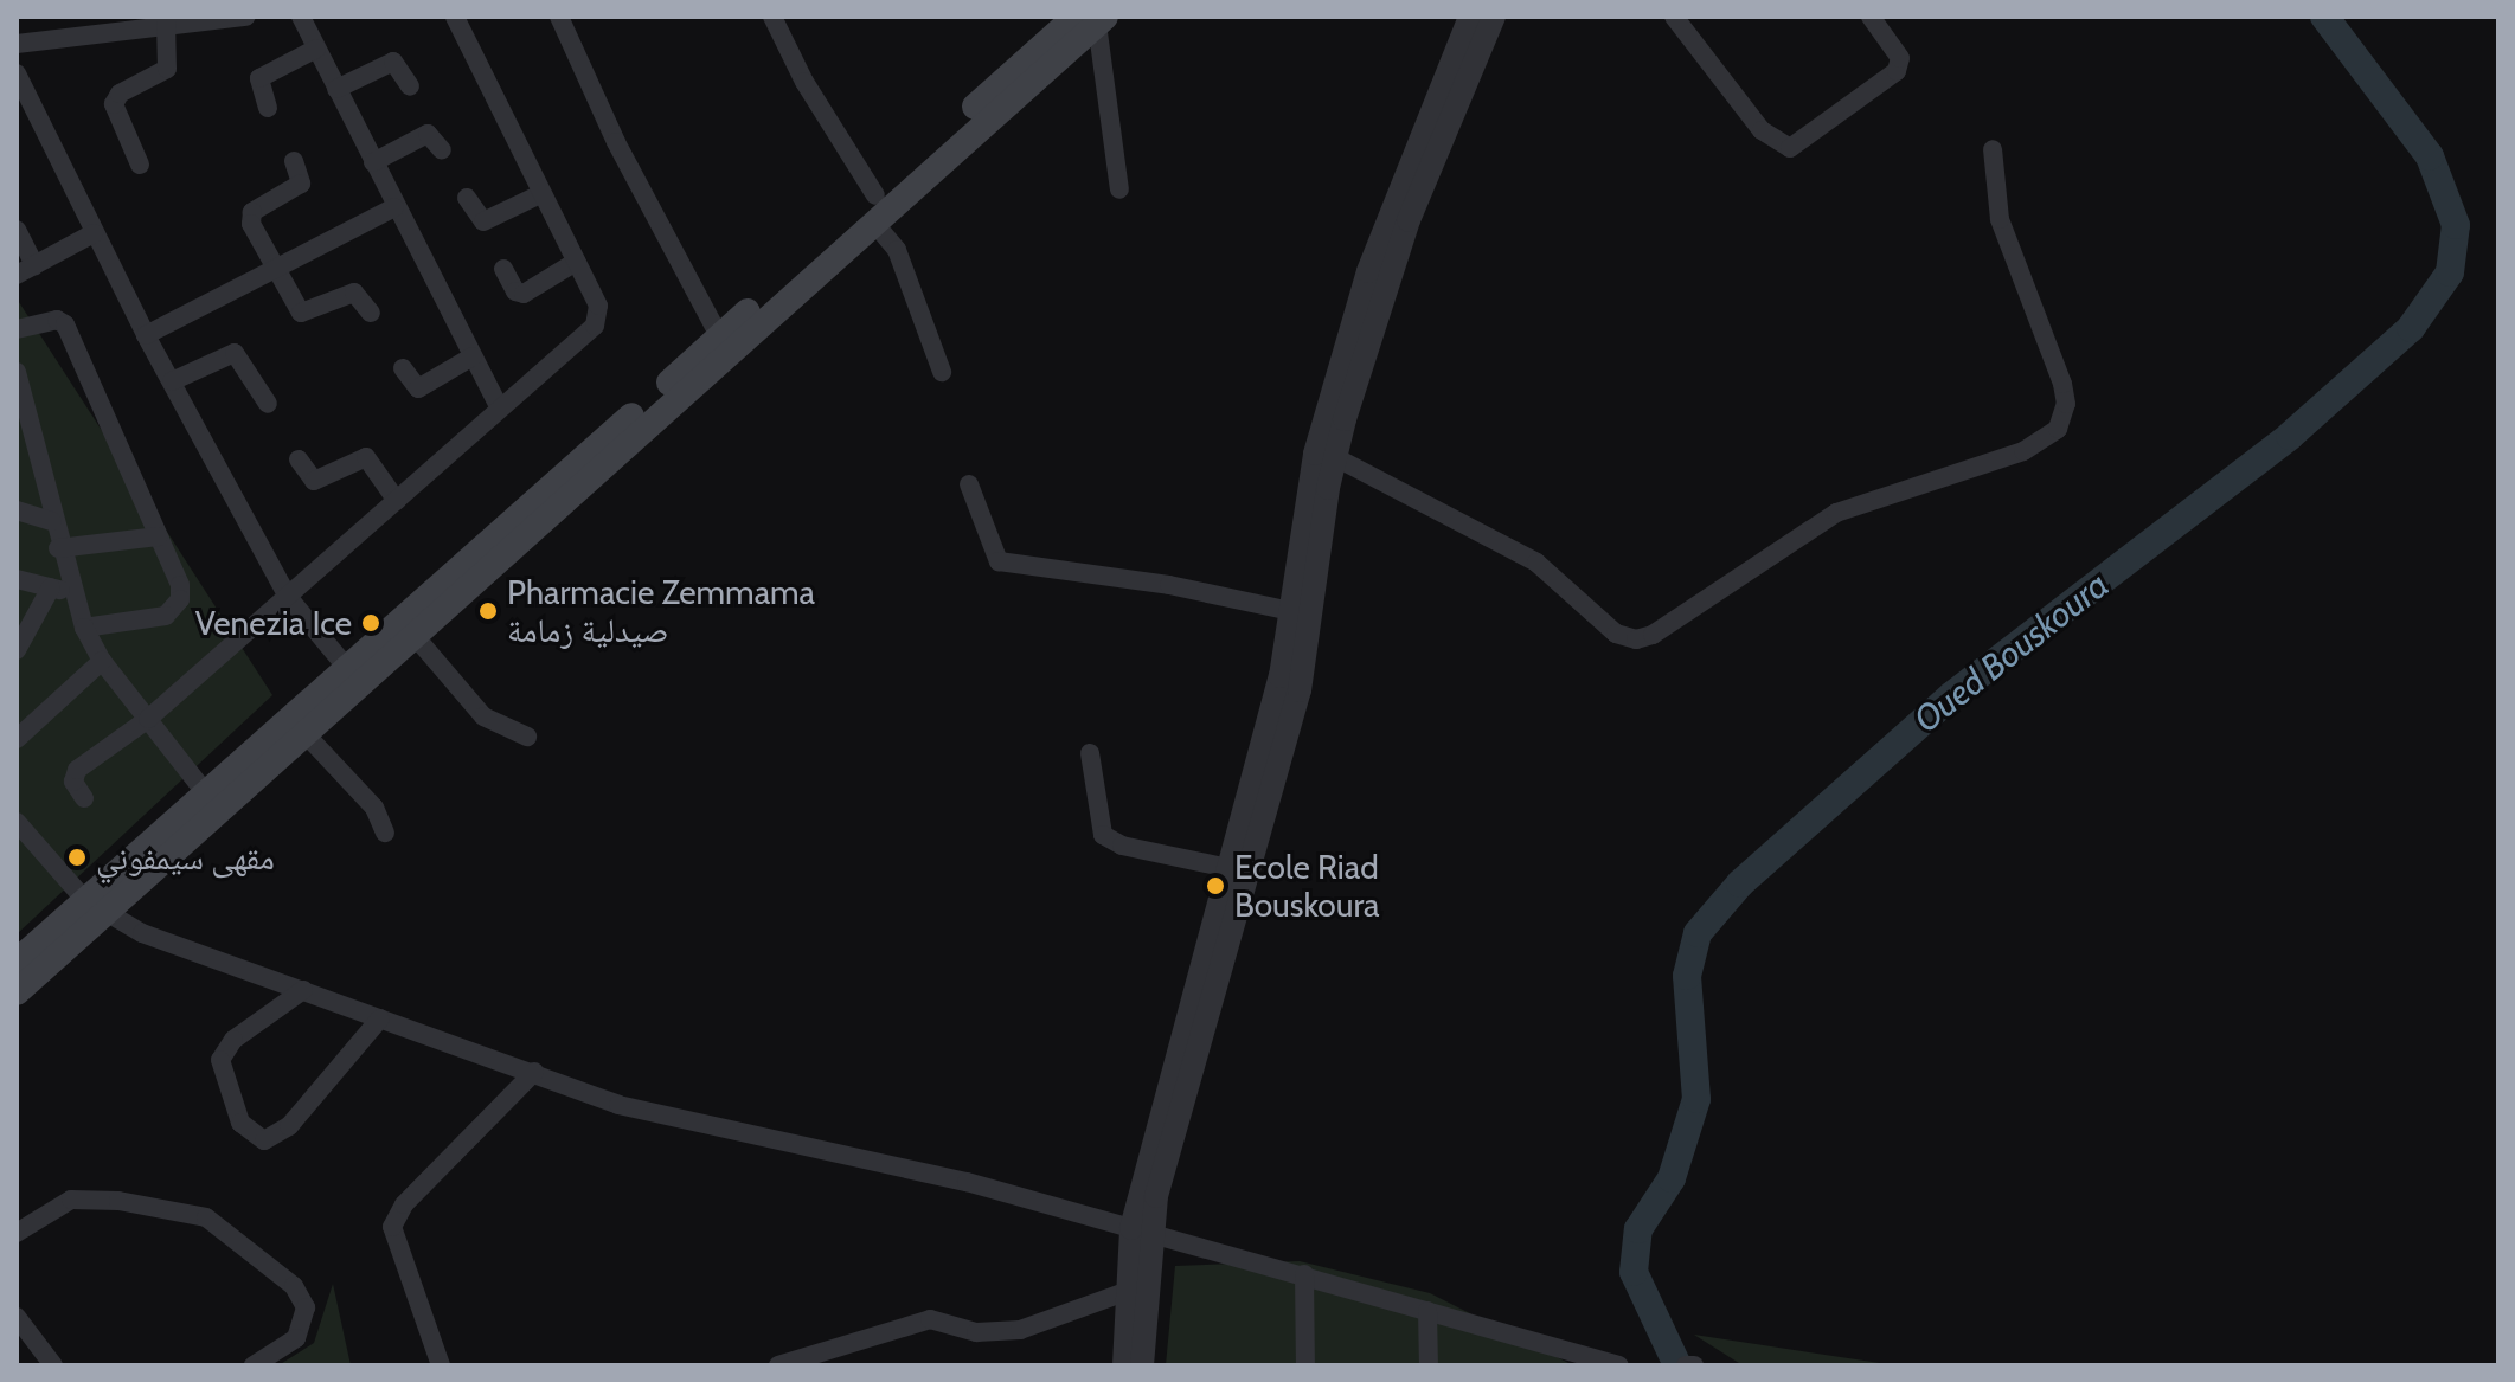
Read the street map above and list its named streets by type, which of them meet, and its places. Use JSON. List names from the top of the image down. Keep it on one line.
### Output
{"water":["Oued Bouskoura"],"places":["Pharmacie Zemmama صيدلية زمامة","Venezia Ice","مقهى سيمفوني","Ecole Riad Bouskoura"]}
